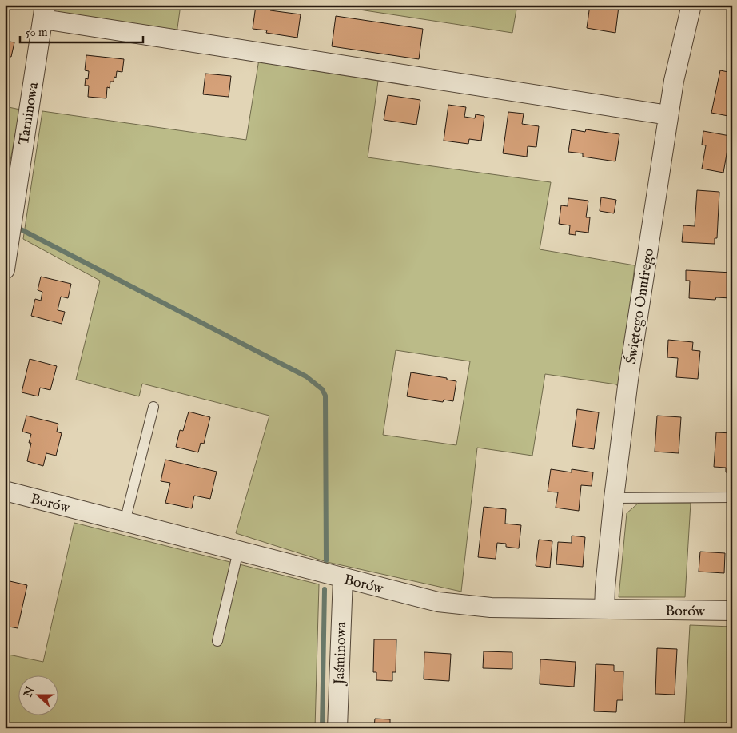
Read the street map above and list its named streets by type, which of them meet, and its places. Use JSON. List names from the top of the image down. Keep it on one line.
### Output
{"streets":{"street":["Tarninowa","Świętego Onufrego","Borów","Jaśminowa"]},"crossings":[["Świętego Onufrego","Borów"],["Borów","Jaśminowa"]],"scale_bar":"50 m","north":"left"}
